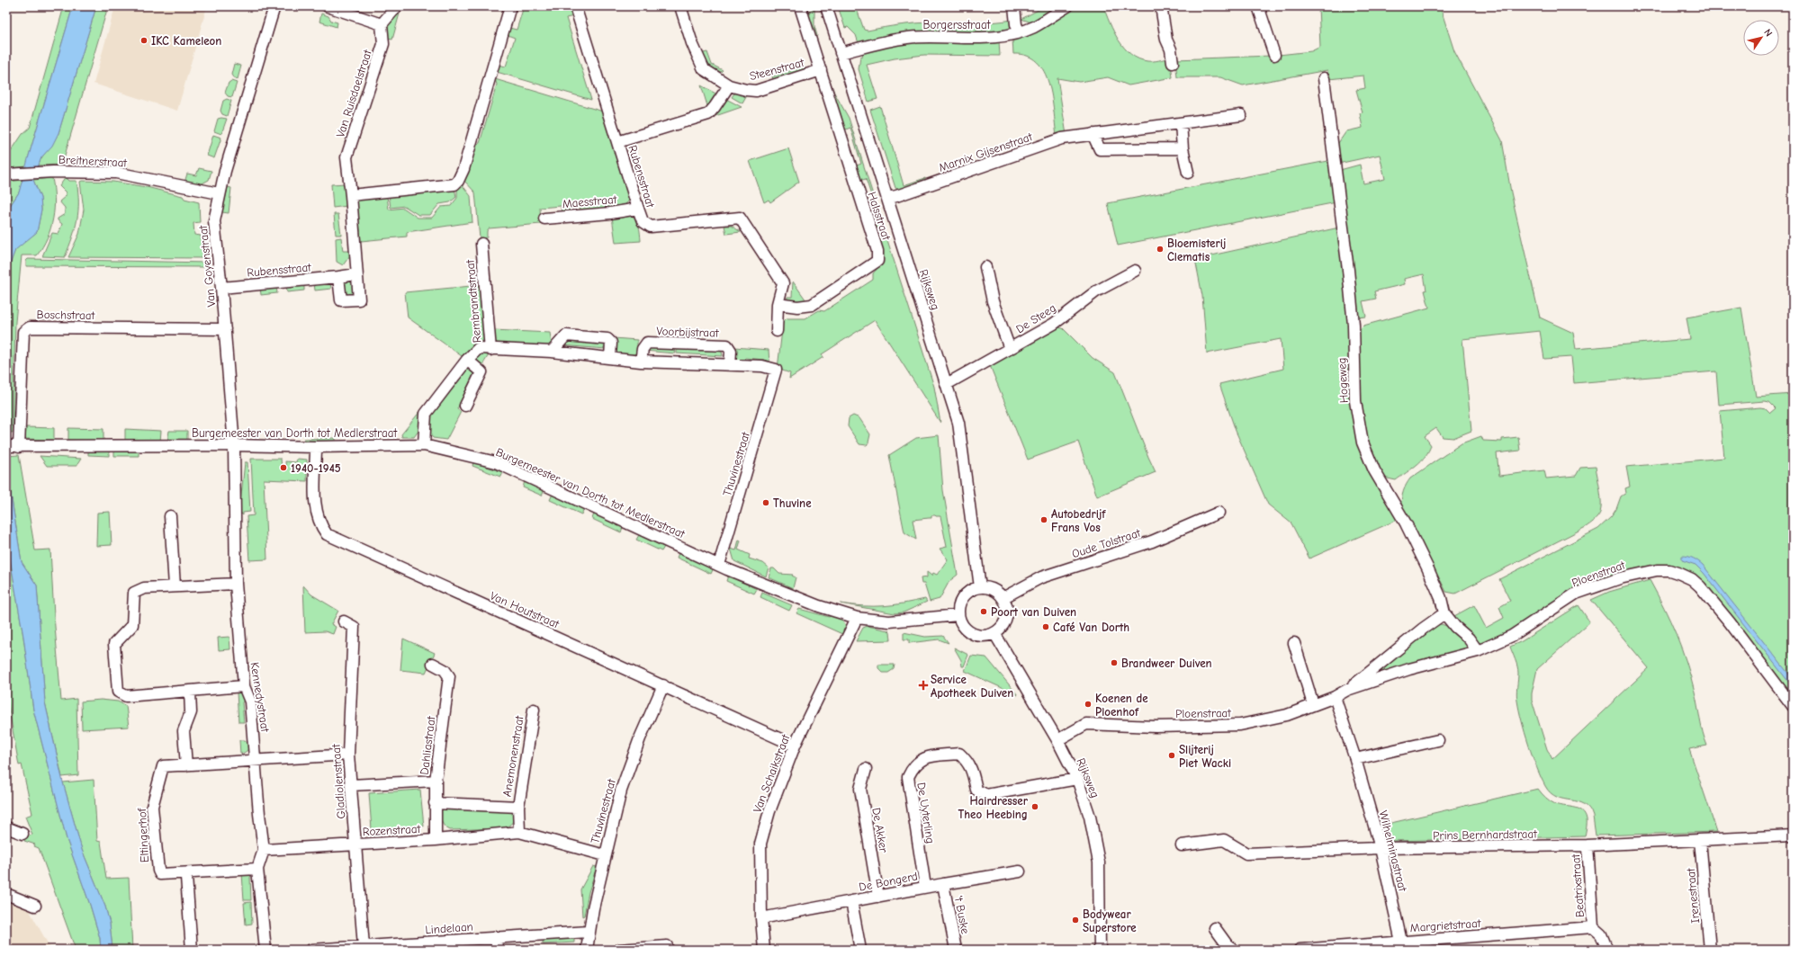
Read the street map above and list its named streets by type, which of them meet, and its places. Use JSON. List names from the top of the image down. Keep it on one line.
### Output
{"streets":{"street":["Borgersstraat","Steenstraat","Van Ruisdaelstraat","Marnix Gijsenstraat","Breitnerstraat","Rubensstraat","Maesstraat","Halsstraat","Van Goyenstraat","Rijksweg","Rembrandtstraat","Boschstraat","De Steeg","Voorbijstraat","Hogeweg","Burgemeester van Dorth tot Medlerstraat","Thuvinestraat","Oude Tolstraat","Ploenstraat","Van Houtstraat","Kennedystraat","Dahliastraat","Anemonenstraat","Van Schaikstraat","Gladiolenstraat","De Uyterling","Rozenstraat","De Akker","Prins Bernhardstraat","Eltingerhof","Wilhelminastraat","De Bongerd","Beatrixstraat","Irenestraat","'t Buske","Margrietstraat","Lindelaan"]},"crossings":[["Borgersstraat","Rijksweg"],["Steenstraat","Halsstraat"],["Marnix Gijsenstraat","Rijksweg"],["Breitnerstraat","Van Goyenstraat"],["Rubensstraat","Maesstraat"],["Rubensstraat","Halsstraat"],["Rubensstraat","Van Goyenstraat"],["Van Goyenstraat","Boschstraat"],["Van Goyenstraat","Burgemeester van Dorth tot Medlerstraat"],["Van Goyenstraat","Kennedystraat"],["Rijksweg","De Steeg"],["Rijksweg","Burgemeester van Dorth tot Medlerstraat"],["Rijksweg","Oude Tolstraat"],["Rijksweg","Ploenstraat"],["Rijksweg","De Uyterling"],["Rembrandtstraat","Burgemeester van Dorth tot Medlerstraat"],["Boschstraat","Burgemeester van Dorth tot Medlerstraat"],["Voorbijstraat","Thuvinestraat"],["Hogeweg","Ploenstraat"],["Burgemeester van Dorth tot Medlerstraat","Thuvinestraat"],["Burgemeester van Dorth tot Medlerstraat","Oude Tolstraat"],["Burgemeester van Dorth tot Medlerstraat","Van Houtstraat"],["Burgemeester van Dorth tot Medlerstraat","Kennedystraat"],["Burgemeester van Dorth tot Medlerstraat","Van Schaikstraat"],["Thuvinestraat","Van Houtstraat"],["Thuvinestraat","Rozenstraat"],["Thuvinestraat","Lindelaan"],["Ploenstraat","Wilhelminastraat"],["Van Houtstraat","Van Schaikstraat"],["Kennedystraat","Rozenstraat"],["Kennedystraat","Eltingerhof"],["Dahliastraat","Rozenstraat"],["Van Schaikstraat","De Bongerd"],["Gladiolenstraat","Rozenstraat"],["Gladiolenstraat","Eltingerhof"],["Gladiolenstraat","Lindelaan"],["De Uyterling","De Bongerd"],["De Akker","De Bongerd"],["Prins Bernhardstraat","Wilhelminastraat"],["Prins Bernhardstraat","Beatrixstraat"],["Prins Bernhardstraat","Irenestraat"],["Wilhelminastraat","Margrietstraat"],["De Bongerd","'t Buske"],["Beatrixstraat","Margrietstraat"]],"places":{"other":["IKC Kameleon","Bloemisterij Clematis","1940-1945","Thuvine","Autobedrijf Frans Vos","Poort van Duiven","Café Van Dorth","Brandweer Duiven","Koenen de Ploenhof","Slijterij Piet Wacki","Hairdresser Theo Heebing","Bodywear Superstore"],"health":["Service Apotheek Duiven"]},"north":"top right"}
